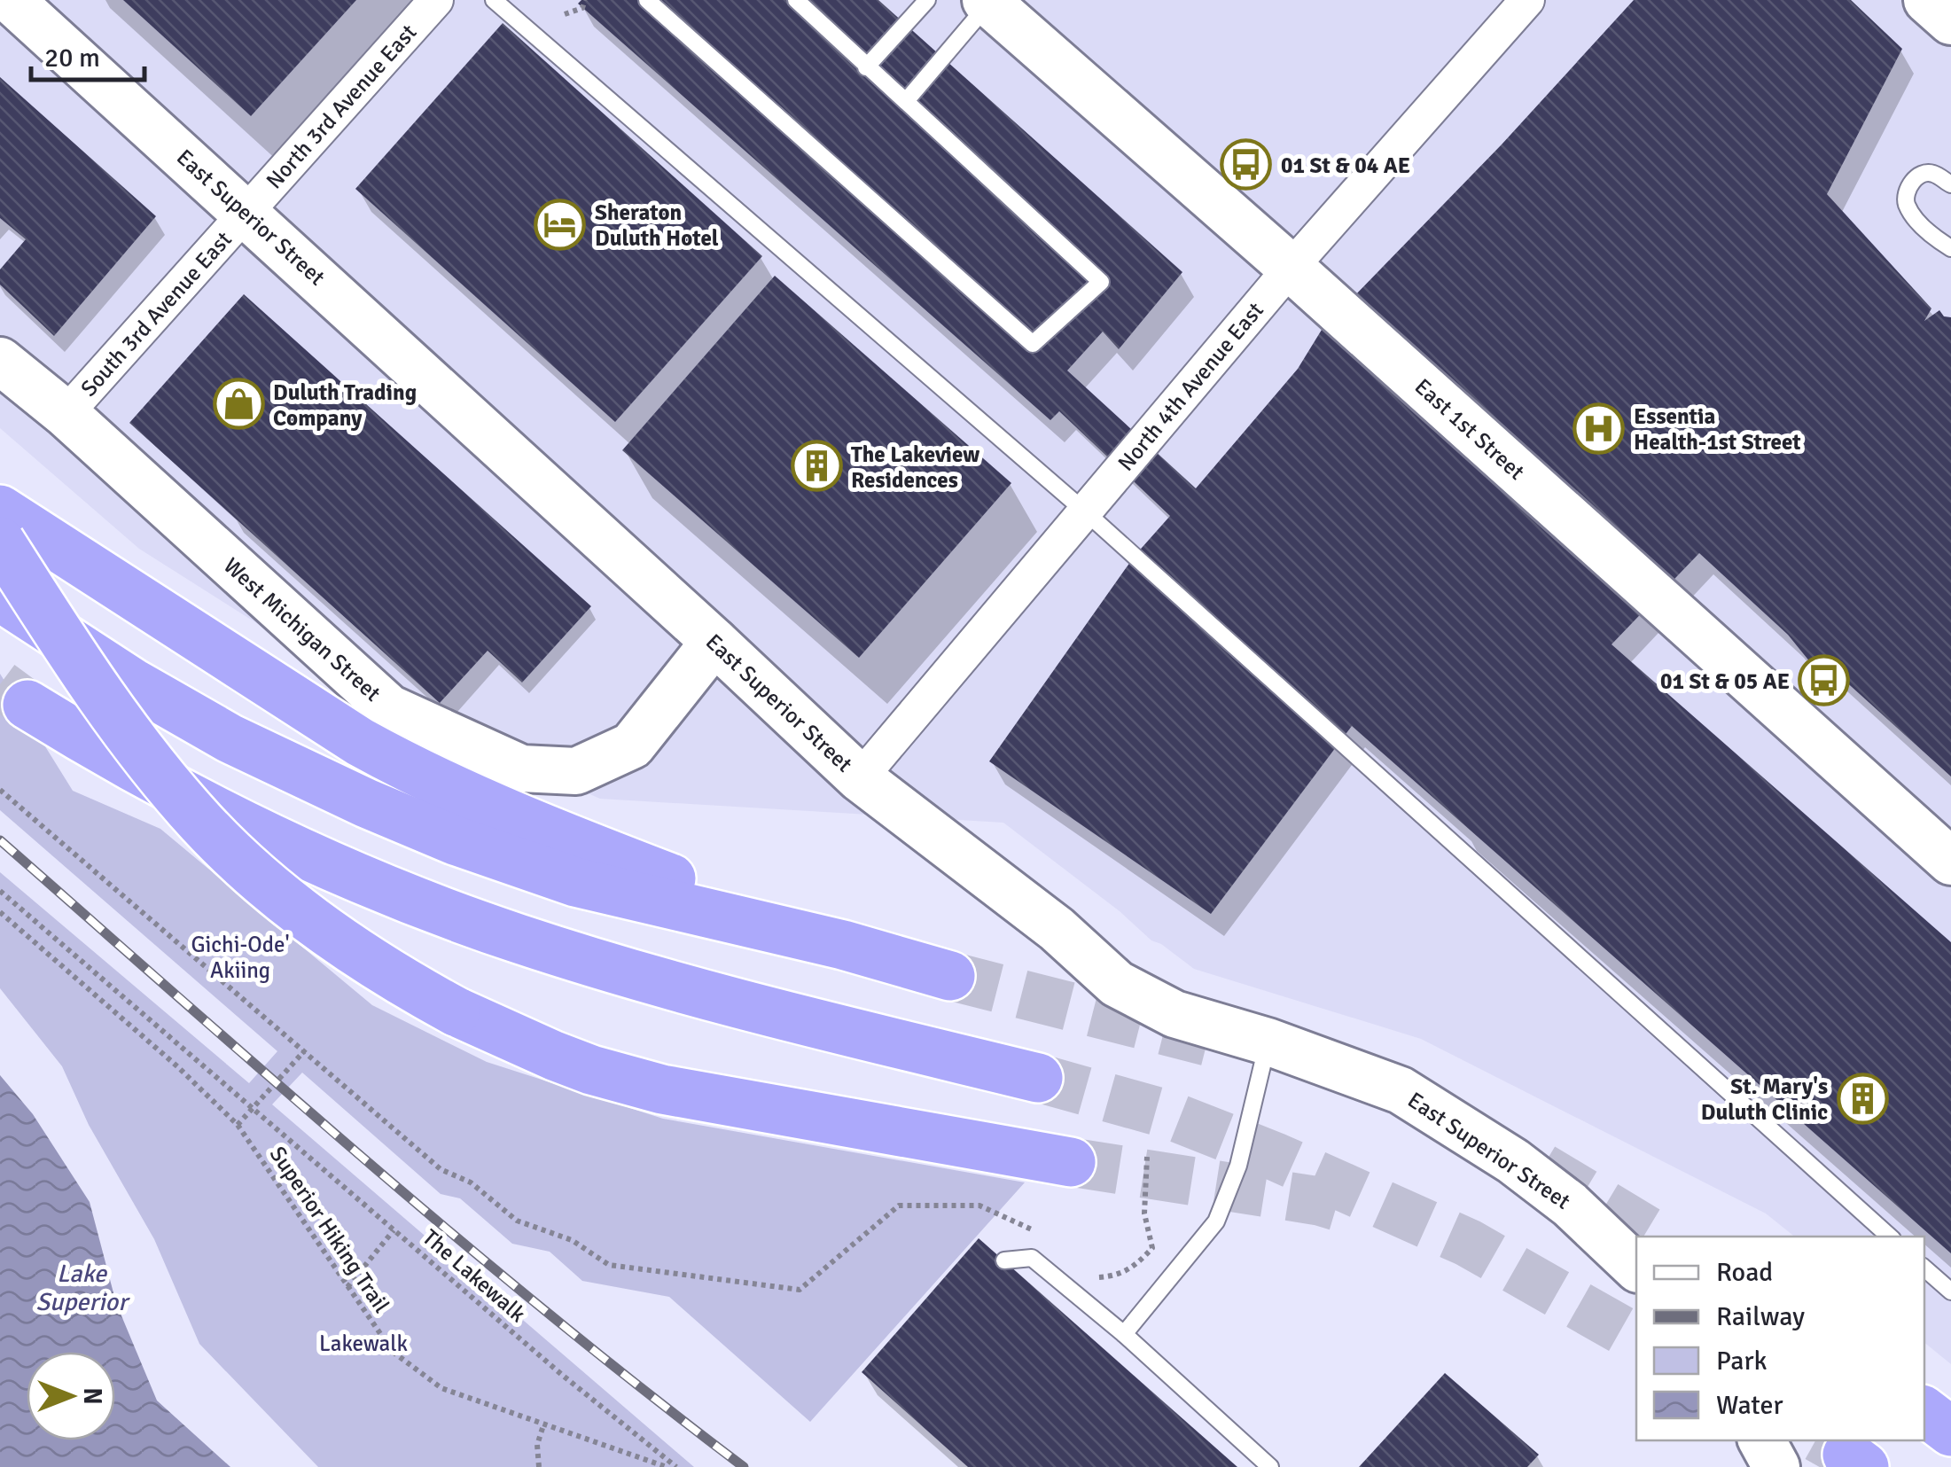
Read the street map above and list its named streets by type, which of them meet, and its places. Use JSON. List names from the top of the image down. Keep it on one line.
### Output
{"streets":{"street":["North 3rd Avenue East","East Superior Street","South 3rd Avenue East","North 4th Avenue East","East 1st Street","West Michigan Street"],"path":["Superior Hiking Trail","The Lakewalk"]},"crossings":[["North 3rd Avenue East","East Superior Street"],["North 3rd Avenue East","South 3rd Avenue East"],["East Superior Street","South 3rd Avenue East"],["East Superior Street","North 4th Avenue East"],["East Superior Street","West Michigan Street"],["South 3rd Avenue East","West Michigan Street"],["North 4th Avenue East","East 1st Street"]],"water":["Lake Superior"],"parks":["Gichi-Ode' Akiing","Lakewalk"],"places":{"bus stop":["01 St & 04 AE","01 St & 05 AE"],"hotel":["Sheraton Duluth Hotel"],"shop":["Duluth Trading Company"],"hospital":["Essentia Health-1st Street"],"building":["The Lakeview Residences","St. Mary's Duluth Clinic"]},"legend":["Road","Railway","Park","Water"],"scale_bar":"20 m","north":"right"}
